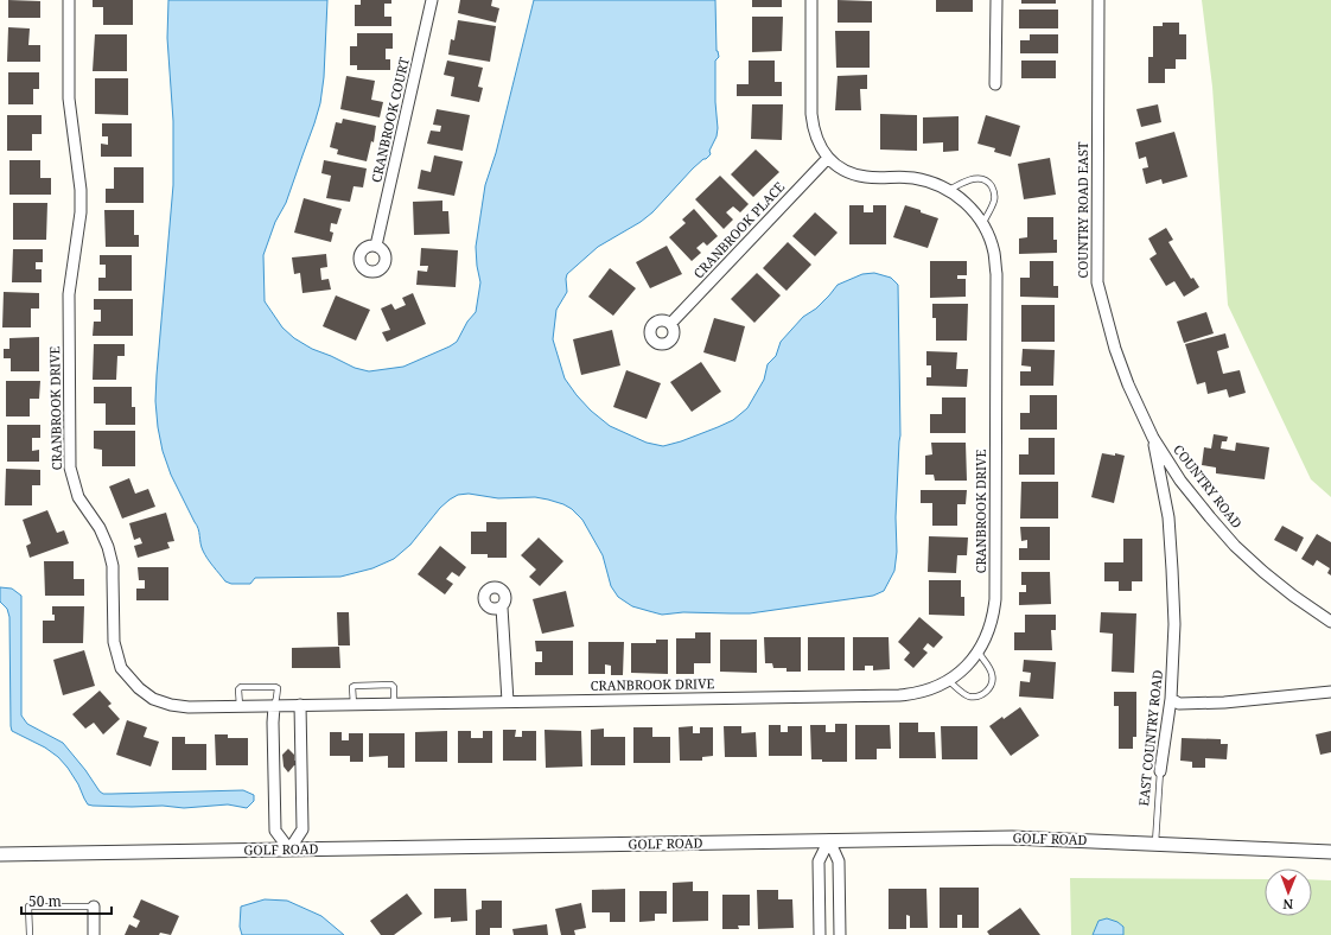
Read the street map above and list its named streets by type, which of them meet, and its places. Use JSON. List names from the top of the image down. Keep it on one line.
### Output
{"streets":{"street":["CRANBROOK COURT","COUNTRY ROAD EAST","CRANBROOK PLACE","CRANBROOK DRIVE","COUNTRY ROAD","EAST COUNTRY ROAD","GOLF ROAD"]},"crossings":[["COUNTRY ROAD EAST","COUNTRY ROAD"],["COUNTRY ROAD EAST","EAST COUNTRY ROAD"],["CRANBROOK PLACE","CRANBROOK DRIVE"],["COUNTRY ROAD","EAST COUNTRY ROAD"],["EAST COUNTRY ROAD","GOLF ROAD"]],"scale_bar":"50 m","north":"bottom"}
